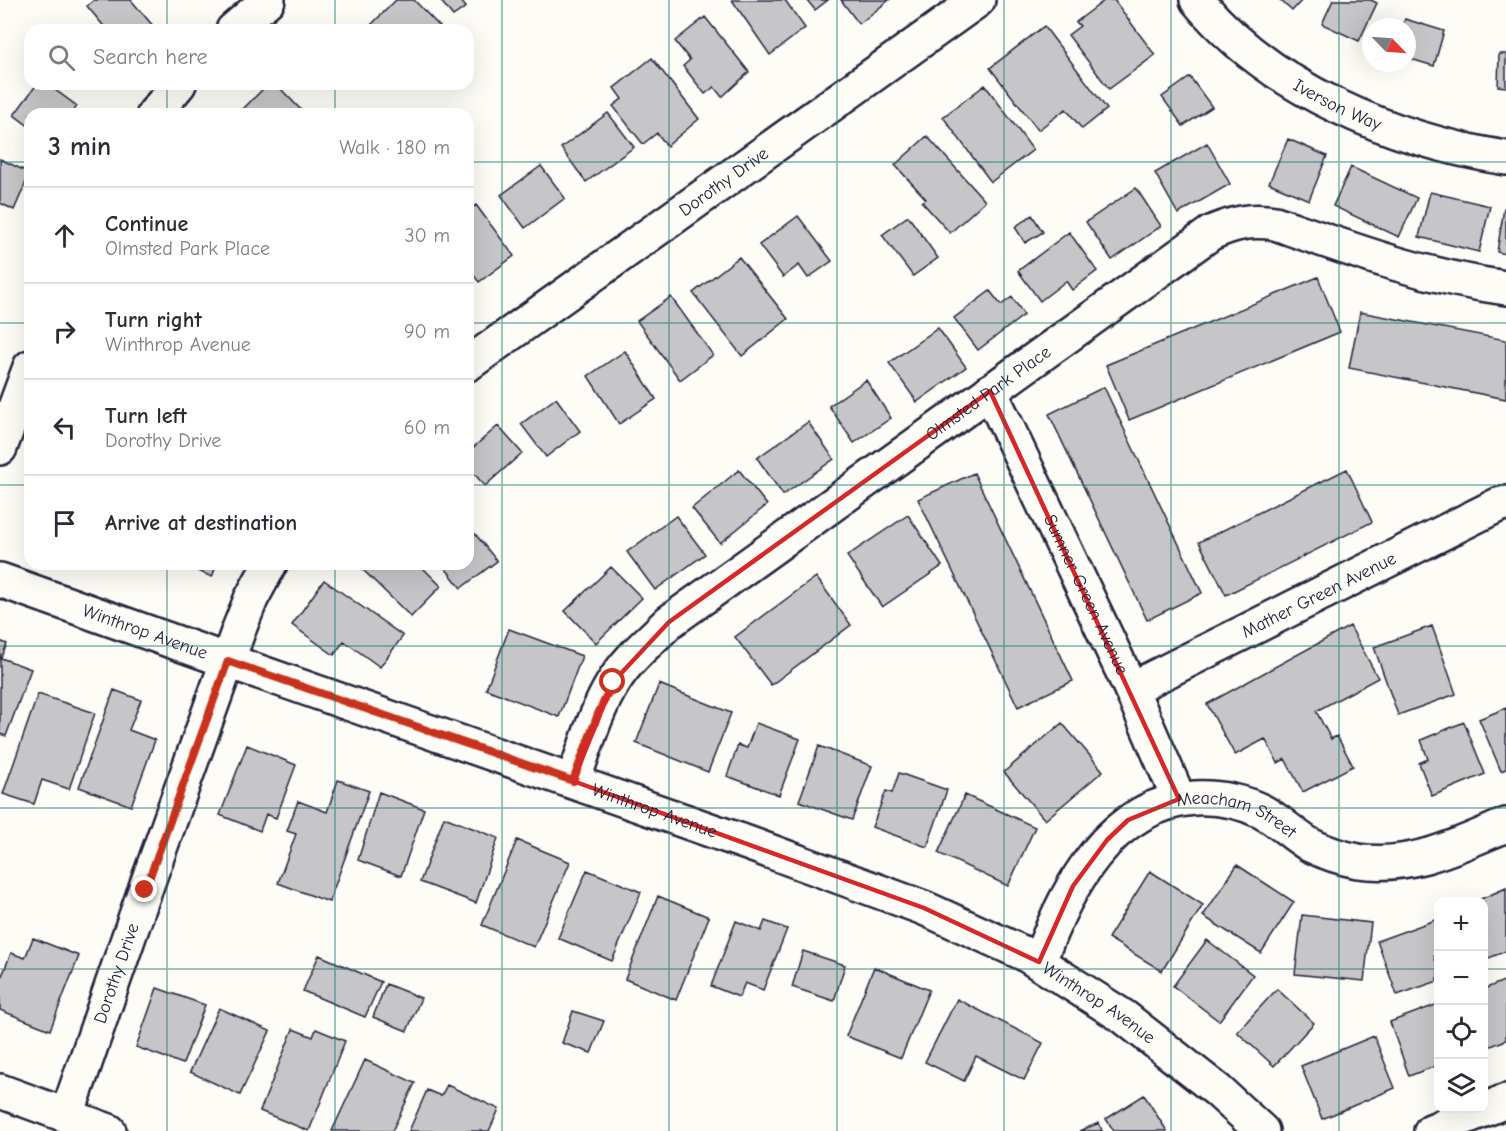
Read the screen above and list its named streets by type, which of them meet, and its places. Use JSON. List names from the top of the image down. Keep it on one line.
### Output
{"streets":{"street":["Iverson Way","Dorothy Drive","Olmsted Park Place","Sumner Green Avenue","Mather Green Avenue","Winthrop Avenue","Meacham Street"]},"crossings":[["Dorothy Drive","Winthrop Avenue"],["Olmsted Park Place","Sumner Green Avenue"],["Olmsted Park Place","Winthrop Avenue"],["Sumner Green Avenue","Mather Green Avenue"],["Sumner Green Avenue","Meacham Street"],["Winthrop Avenue","Meacham Street"]],"north":"bottom right","page":{"search":"Search here","heading":["3 min","Walk · 180 m"],"list":[["Continue","Olmsted Park Place","30 m"],["Turn right","Winthrop Avenue","90 m"],["Turn left","Dorothy Drive","60 m"],"Arrive at destination"],"map_buttons":["+","−"]}}
